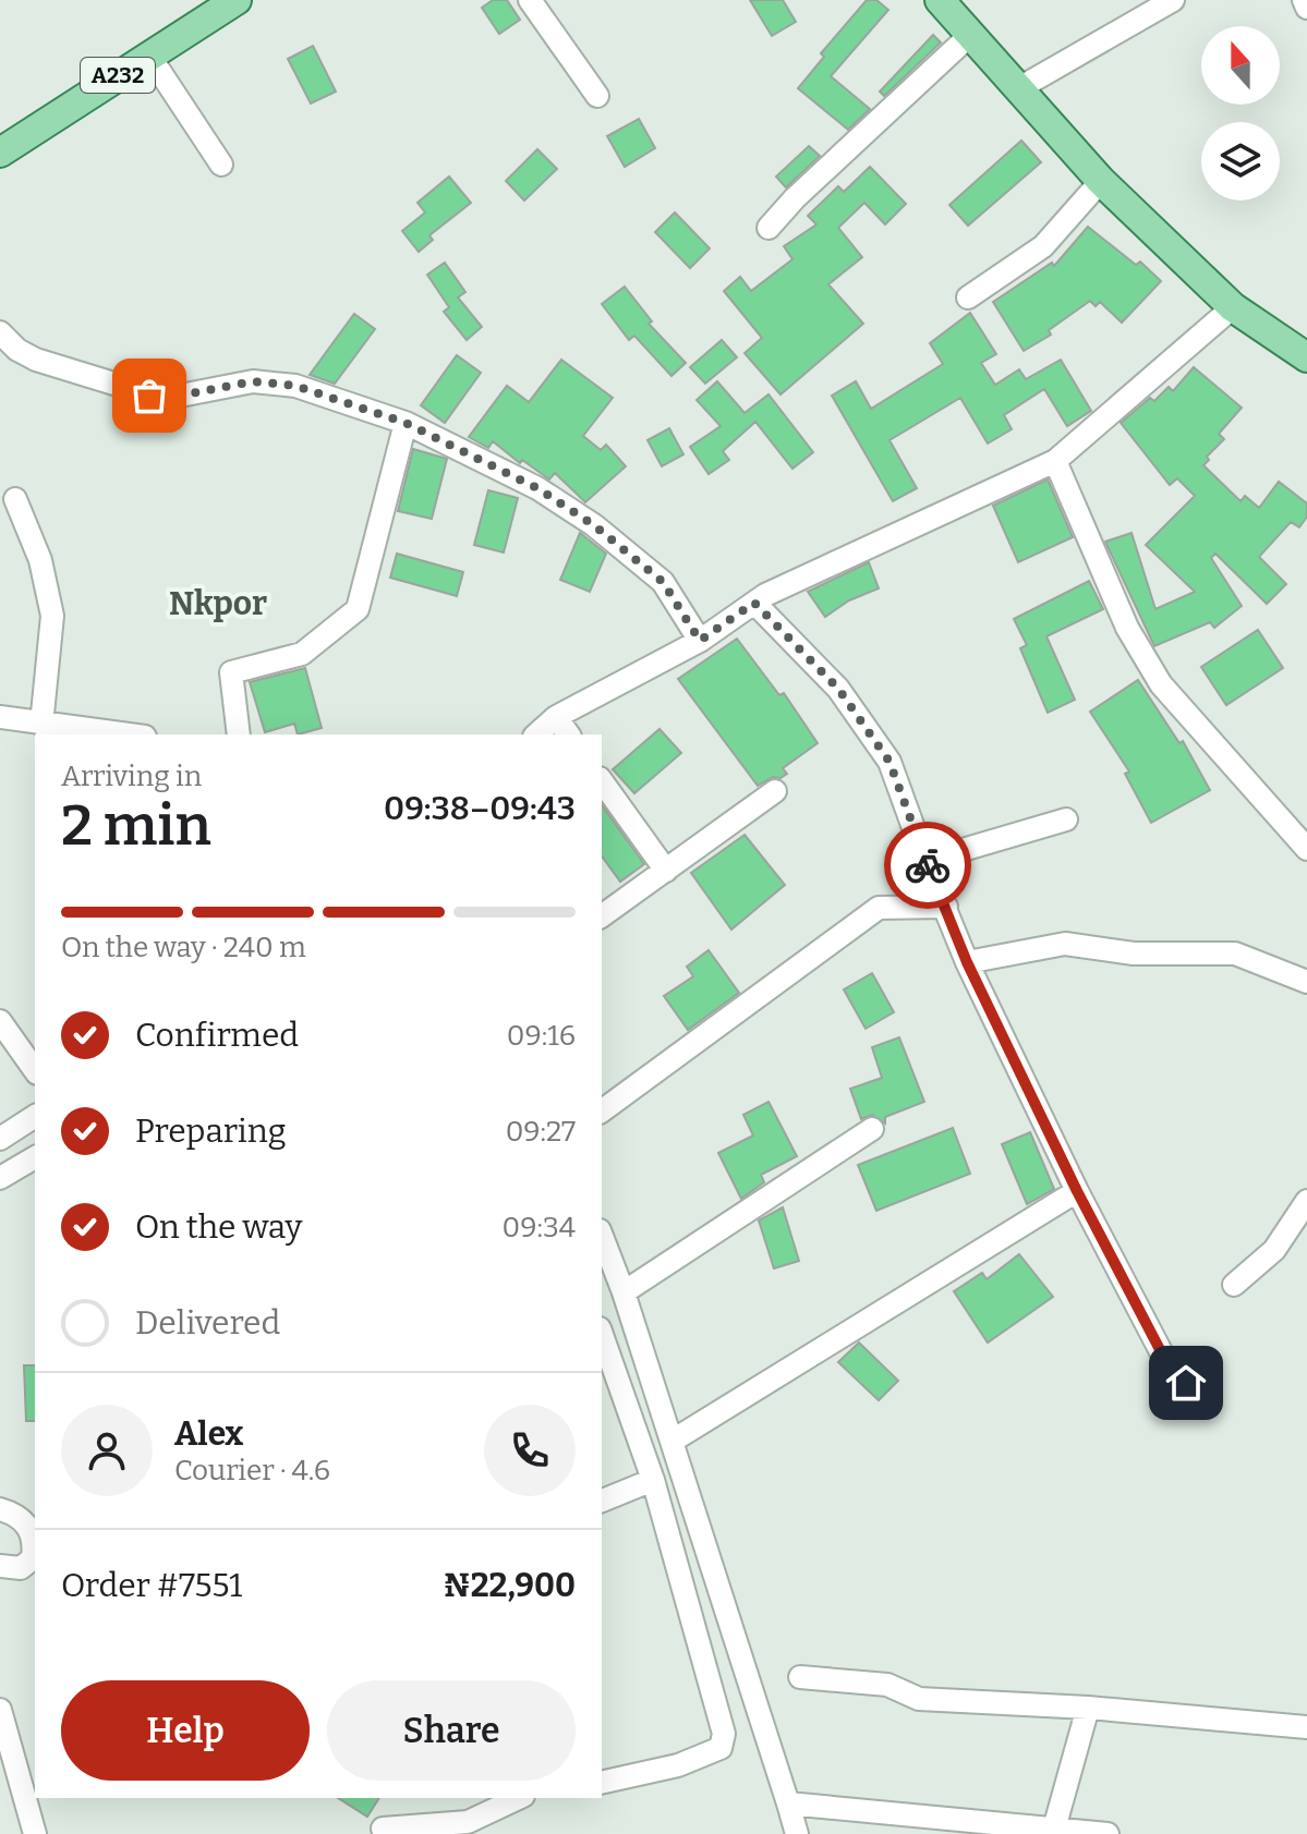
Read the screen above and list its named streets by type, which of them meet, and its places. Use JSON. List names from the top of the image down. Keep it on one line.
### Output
{"streets":{"main road":["A232"]},"districts":["Nkpor"],"north":"top","page":{"heading":["2 min","Arriving in","09:38–09:43"],"panel":["Alex","Courier · 4.6","Order #7551","₦22,900"],"bar":"On the way · 240 m","list":[["Confirmed","09:16"],["Preparing","09:27"],["On the way","09:34"],"Delivered"],"buttons":["Help","Share"]}}
